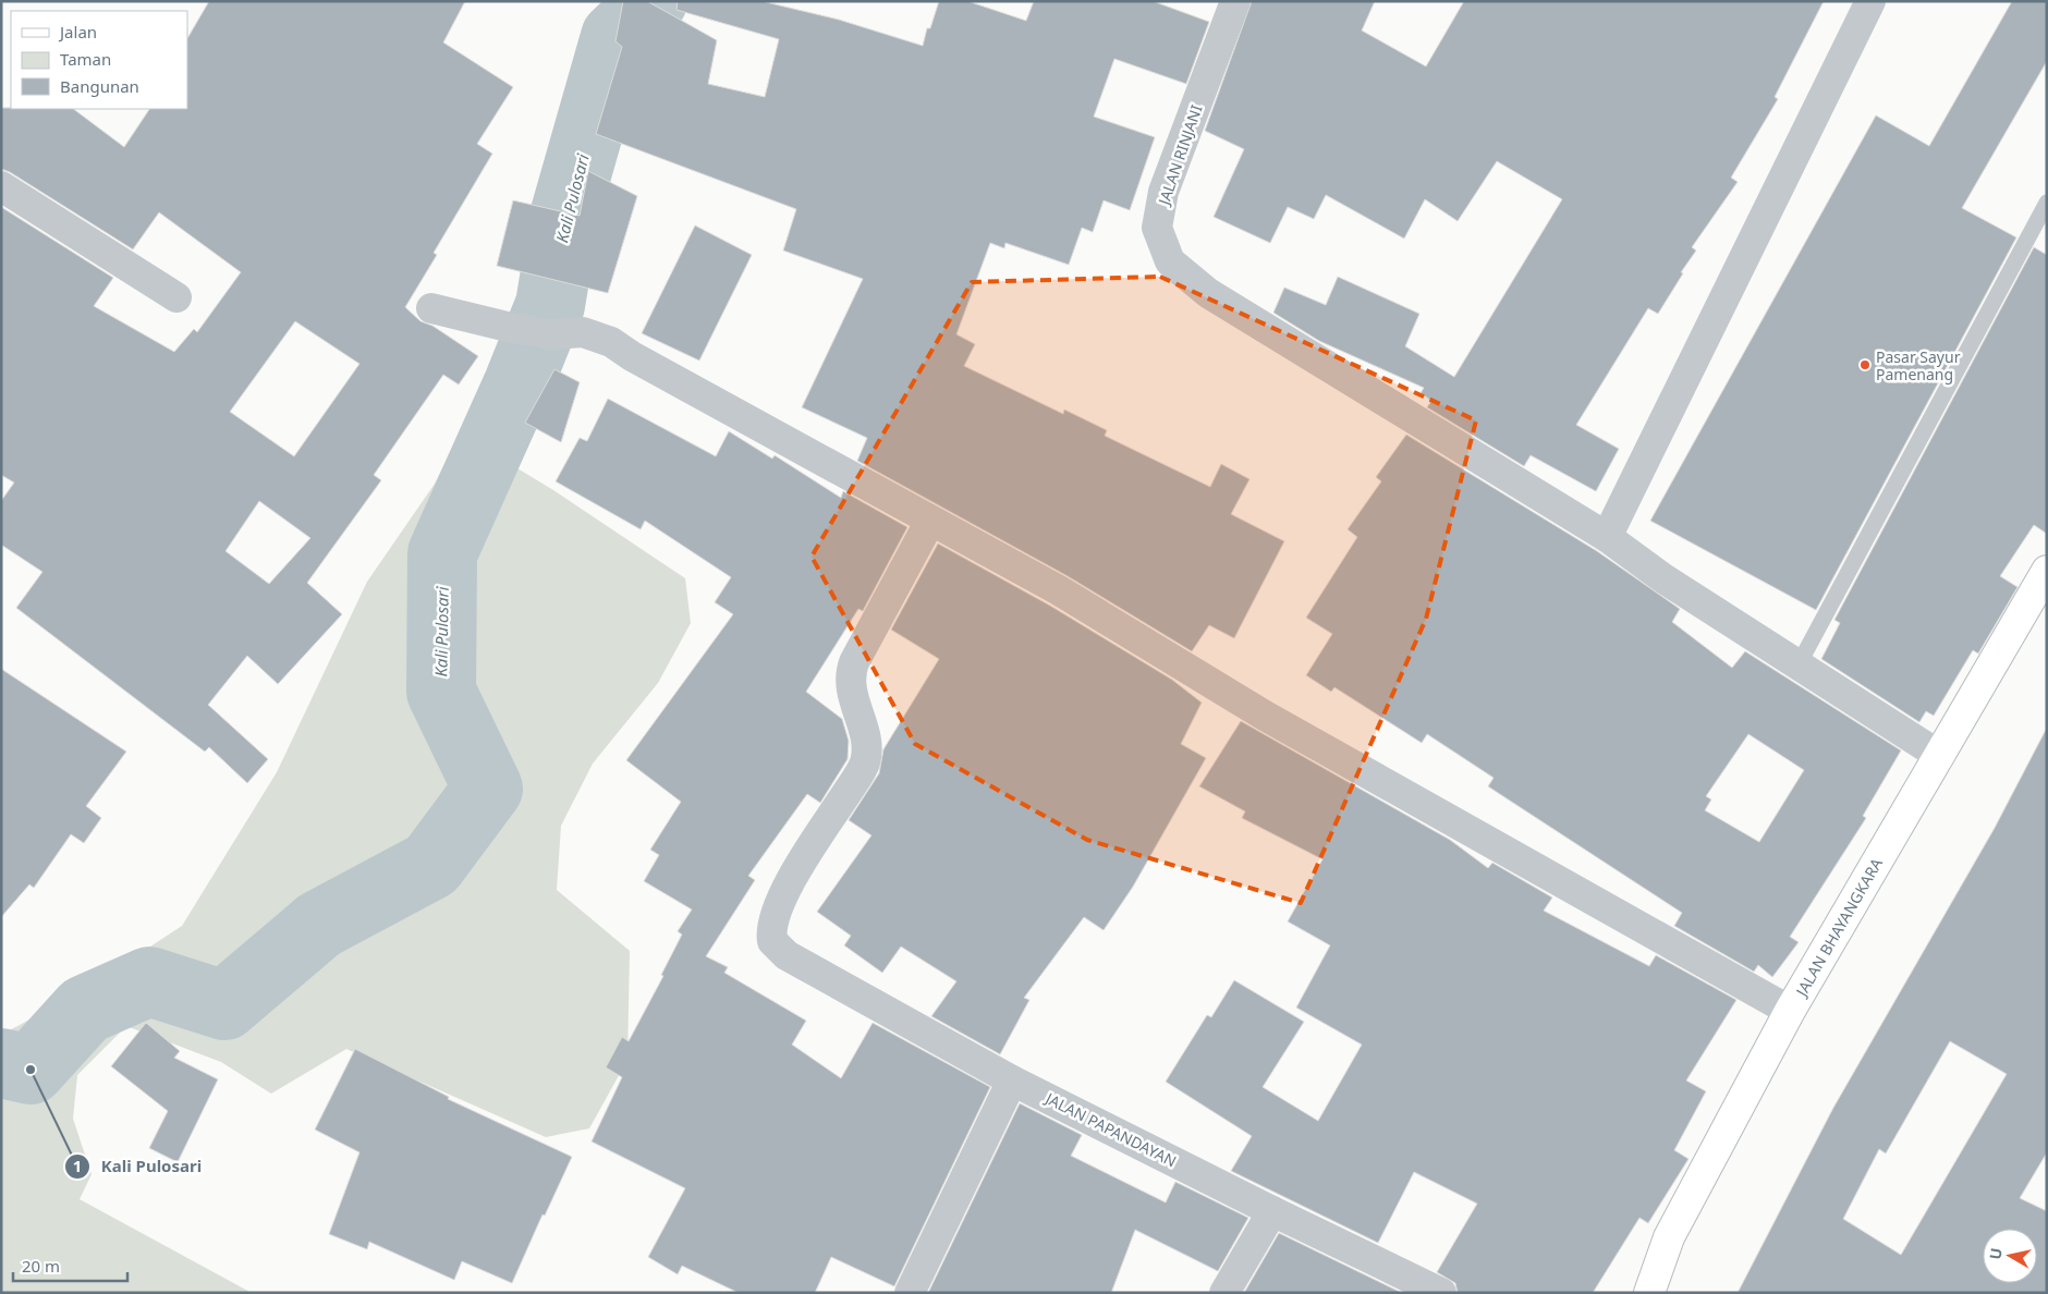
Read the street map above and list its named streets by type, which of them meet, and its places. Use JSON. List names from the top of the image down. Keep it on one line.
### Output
{"streets":{"street":["JALAN RINJANI","JALAN BHAYANGKARA","JALAN PAPANDAYAN"]},"crossings":[["JALAN RINJANI","JALAN BHAYANGKARA"]],"water":["Kali Pulosari"],"places":["Pasar Sayur Pamenang","Kali Pulosari"],"legend":["Jalan","Taman","Bangunan"],"scale_bar":"20 m","north":"left"}
